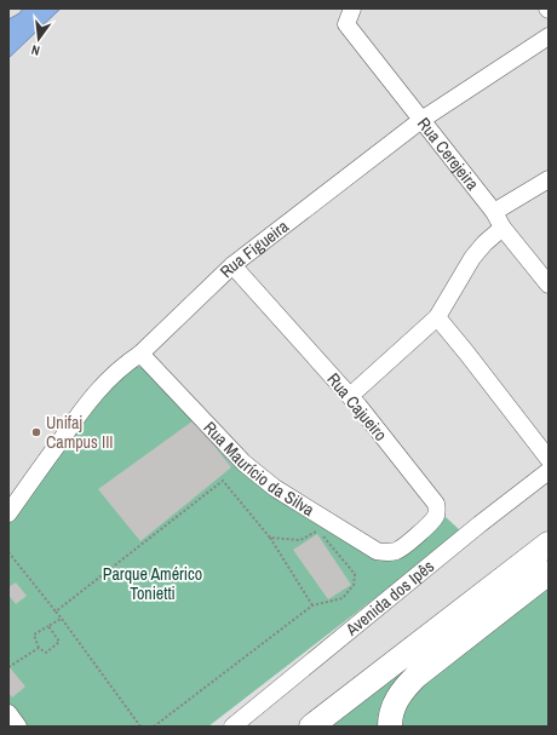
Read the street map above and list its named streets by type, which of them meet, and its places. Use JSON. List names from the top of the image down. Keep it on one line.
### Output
{"streets":{"street":["Rua Cerejeira","Rua Figueira","Rua Cajueiro","Rua Maurício da Silva","Avenida dos Ipês"]},"crossings":[["Rua Cerejeira","Rua Figueira"],["Rua Figueira","Rua Cajueiro"],["Rua Figueira","Rua Maurício da Silva"],["Rua Cajueiro","Rua Maurício da Silva"]],"parks":["Parque Américo Tonietti"],"places":["Unifaj Campus III"],"north":"bottom"}
